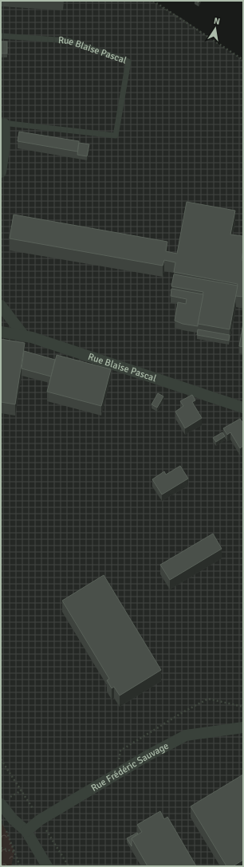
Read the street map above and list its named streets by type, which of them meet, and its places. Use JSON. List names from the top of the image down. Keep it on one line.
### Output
{"streets":{"street":["Rue Blaise Pascal","Rue Frédéric Sauvage"]},"north":"top"}
